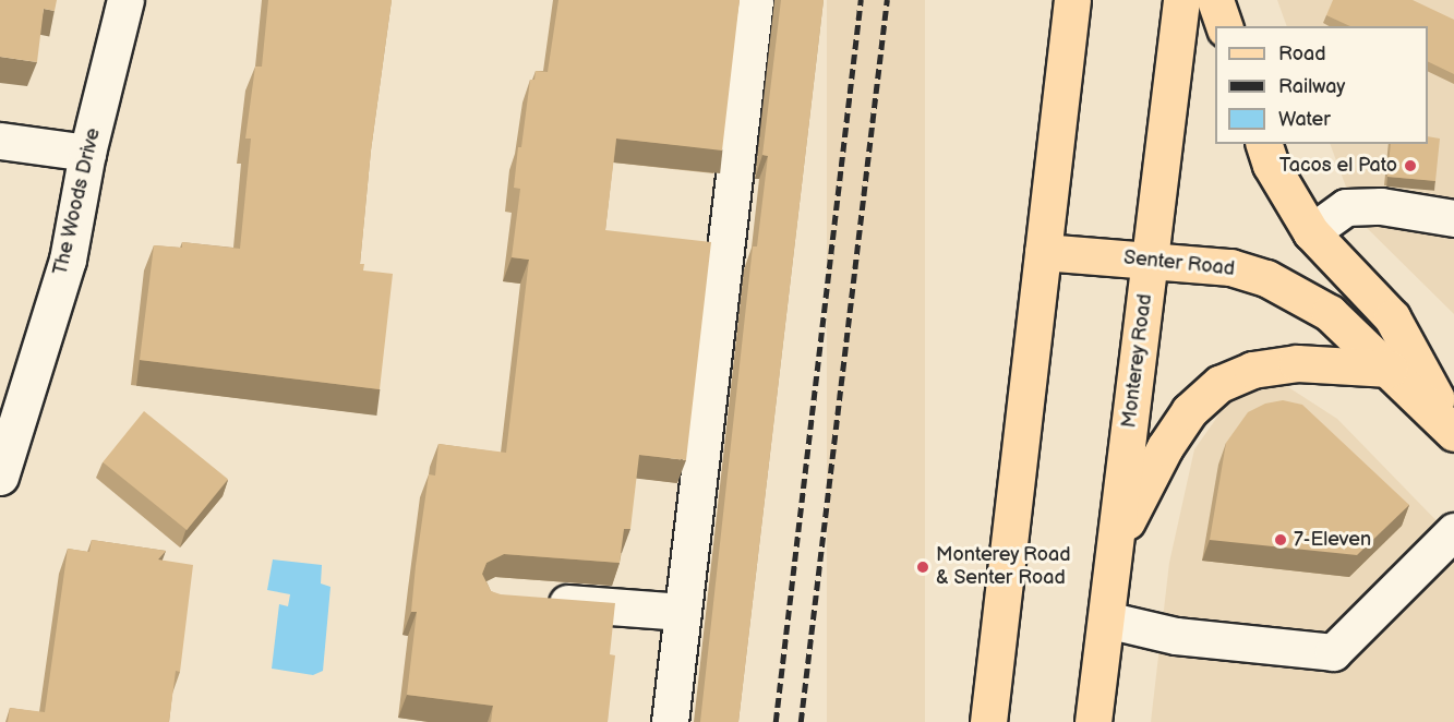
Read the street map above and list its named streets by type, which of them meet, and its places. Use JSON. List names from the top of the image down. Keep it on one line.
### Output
{"streets":{"main road":["Senter Road","Monterey Road"],"lane":["The Woods Drive"]},"crossings":[["Senter Road","Monterey Road"]],"places":["Tacos el Pato","7-Eleven","Monterey Road & Senter Road"],"legend":["Road","Railway","Water"]}
